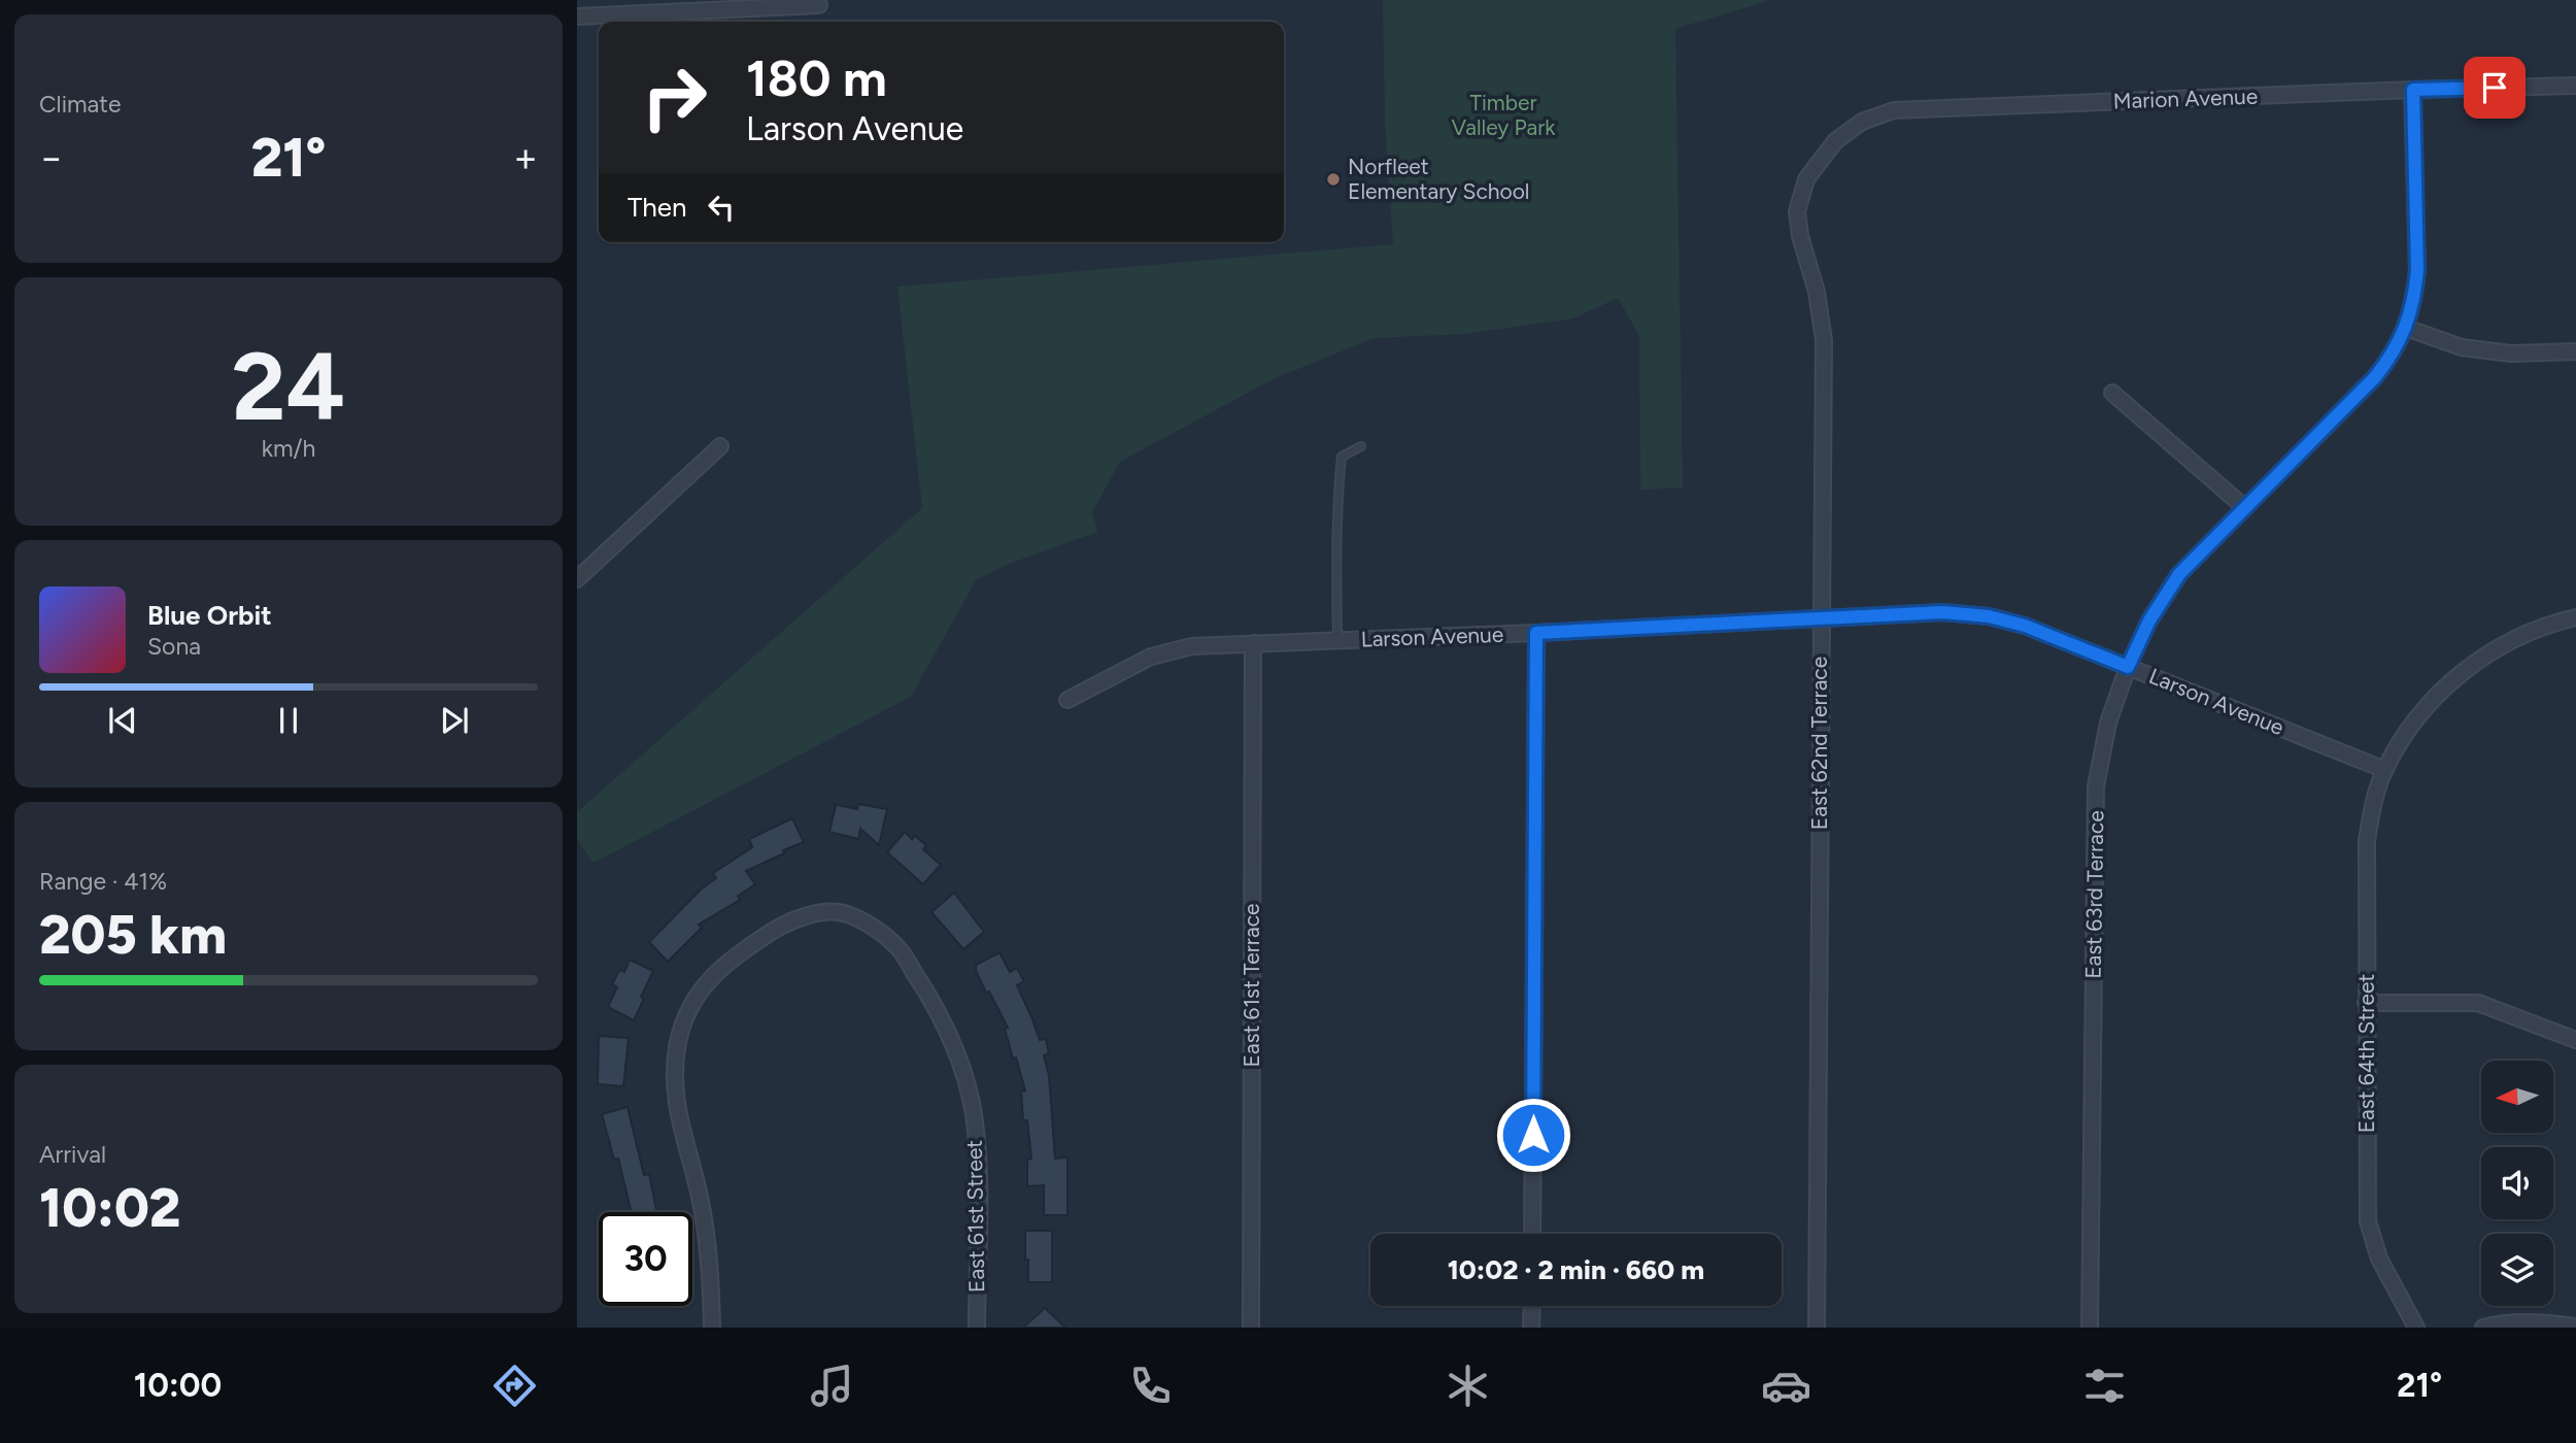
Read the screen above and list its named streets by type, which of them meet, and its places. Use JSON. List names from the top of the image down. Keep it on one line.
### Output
{"streets":{"street":["Marion Avenue","Larson Avenue","East 62nd Terrace","East 63rd Terrace","East 61st Terrace","East 64th Street","East 61st Street"]},"crossings":[["Marion Avenue","East 62nd Terrace"],["Marion Avenue","East 63rd Terrace"],["Larson Avenue","East 62nd Terrace"],["Larson Avenue","East 63rd Terrace"],["Larson Avenue","East 61st Terrace"],["Larson Avenue","East 64th Street"]],"parks":["Timber Valley Park"],"places":["Norfleet Elementary School"],"north":"left","page":{"tile":["Climate",["24","km/h"],["Range · 41%","205 km"],["Arrival","10:02"]],"turn":["180 m","Larson Avenue"],"heat":["−","21°","+"],"then":"Then","song":["Blue Orbit","Sona"],"limit":"30","trip":"10:02 · 2 min · 660 m","tabs":["10:00","21°"]}}
